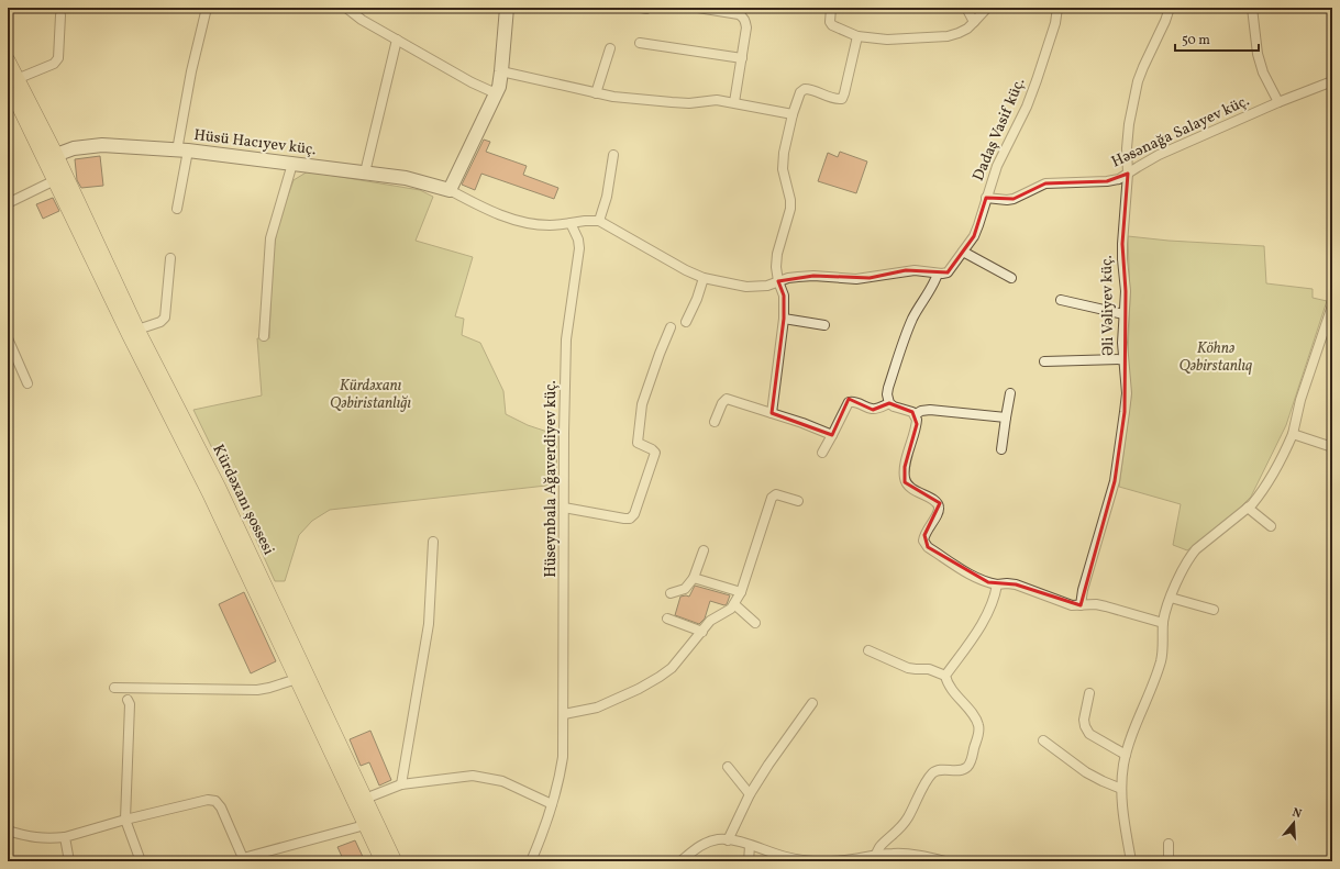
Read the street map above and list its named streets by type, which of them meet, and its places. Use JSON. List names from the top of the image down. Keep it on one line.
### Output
{"streets":{"main road":["Kürdəxanı şossesi"],"street":["Dadaş Vasif küç.","Həsənağa Salayev küç.","Hüsü Hacıyev küç.","Əli Vəliyev küç.","Hüseynbala Ağaverdiyev küç."]},"crossings":[["Dadaş Vasif küç.","Həsənağa Salayev küç."],["Həsənağa Salayev küç.","Əli Vəliyev küç."],["Hüsü Hacıyev küç.","Kürdəxanı şossesi"]],"parks":["Köhnə Qəbirstanlıq","Kürdəxanı Qəbiristanlığı"],"scale_bar":"50 m","north":"top"}
